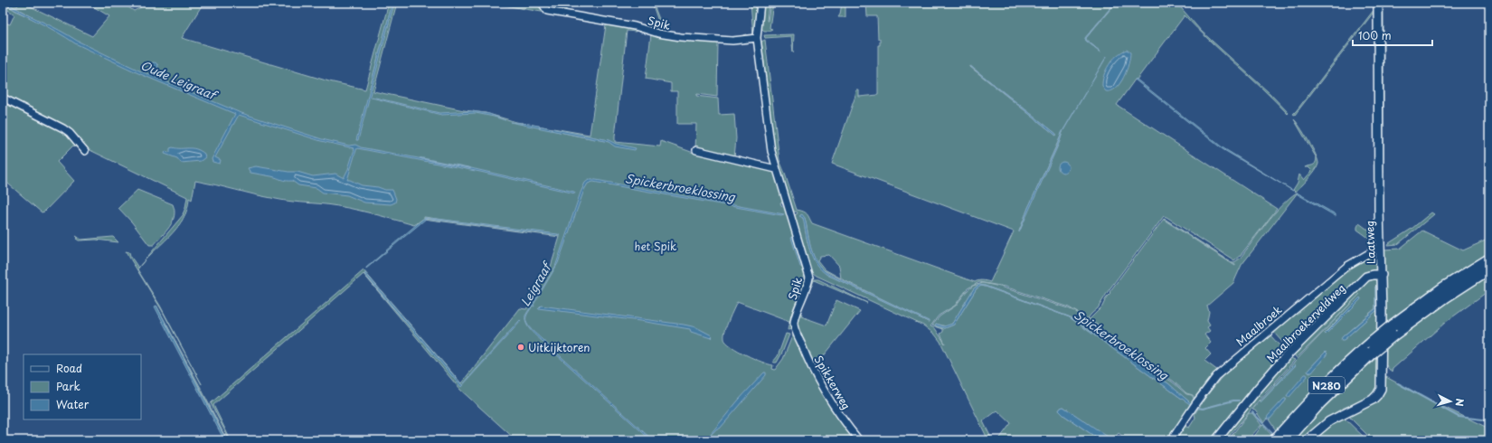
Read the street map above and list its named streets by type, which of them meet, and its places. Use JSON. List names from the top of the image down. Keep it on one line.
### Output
{"streets":{"highway":["N280"],"street":["Spik","Laatweg","Maalbroekerveldweg","Maalbroek","Spikkerweg"]},"crossings":[["Spik","Spikkerweg"],["Laatweg","Maalbroekerveldweg"],["Laatweg","Maalbroek"]],"water":["Oude Leigraaf","Spickerbroeklossing","Leigraaf"],"parks":["het Spik"],"places":["Uitkijktoren"],"legend":["Road","Park","Water"],"scale_bar":"100 m","north":"right"}
